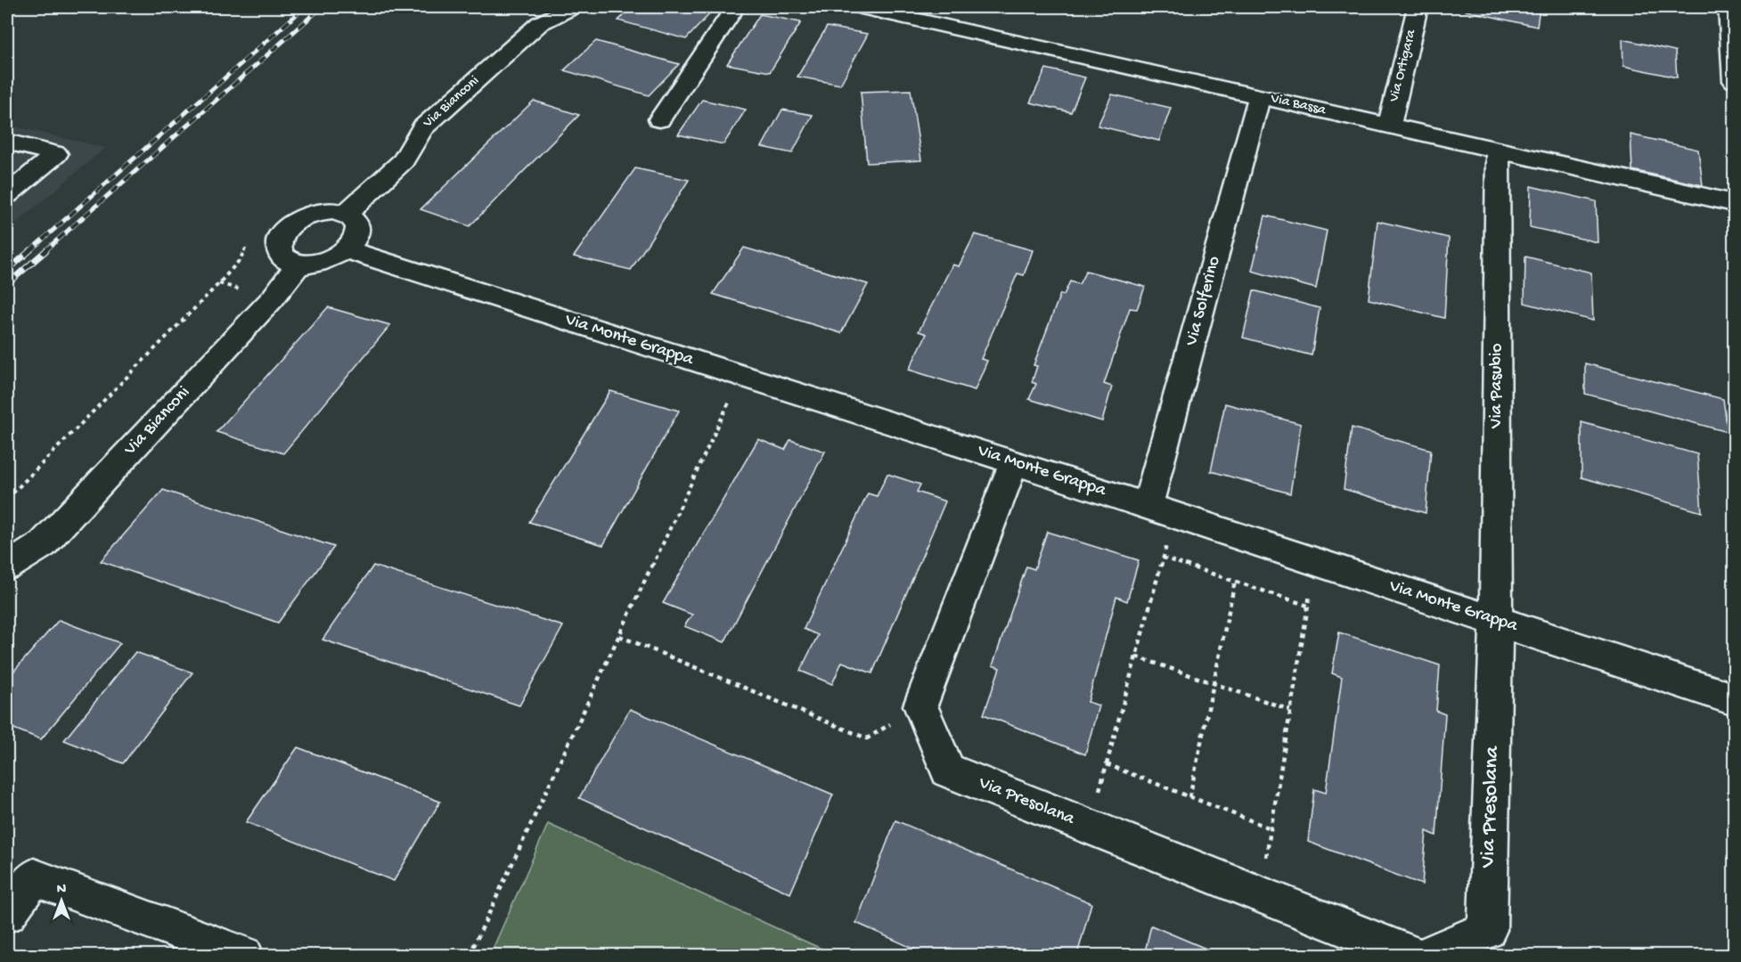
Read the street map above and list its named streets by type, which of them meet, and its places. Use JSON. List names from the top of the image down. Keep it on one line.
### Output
{"streets":{"street":["Via Ortigara","Via Bianconi","Via Bassa","Via Solferino","Via Monte Grappa","Via Pasubio","Via Presolana"]},"crossings":[["Via Ortigara","Via Bassa"],["Via Bianconi","Via Monte Grappa"],["Via Bassa","Via Solferino"],["Via Bassa","Via Pasubio"],["Via Solferino","Via Monte Grappa"],["Via Monte Grappa","Via Pasubio"],["Via Monte Grappa","Via Presolana"],["Via Pasubio","Via Presolana"]],"north":"top"}
